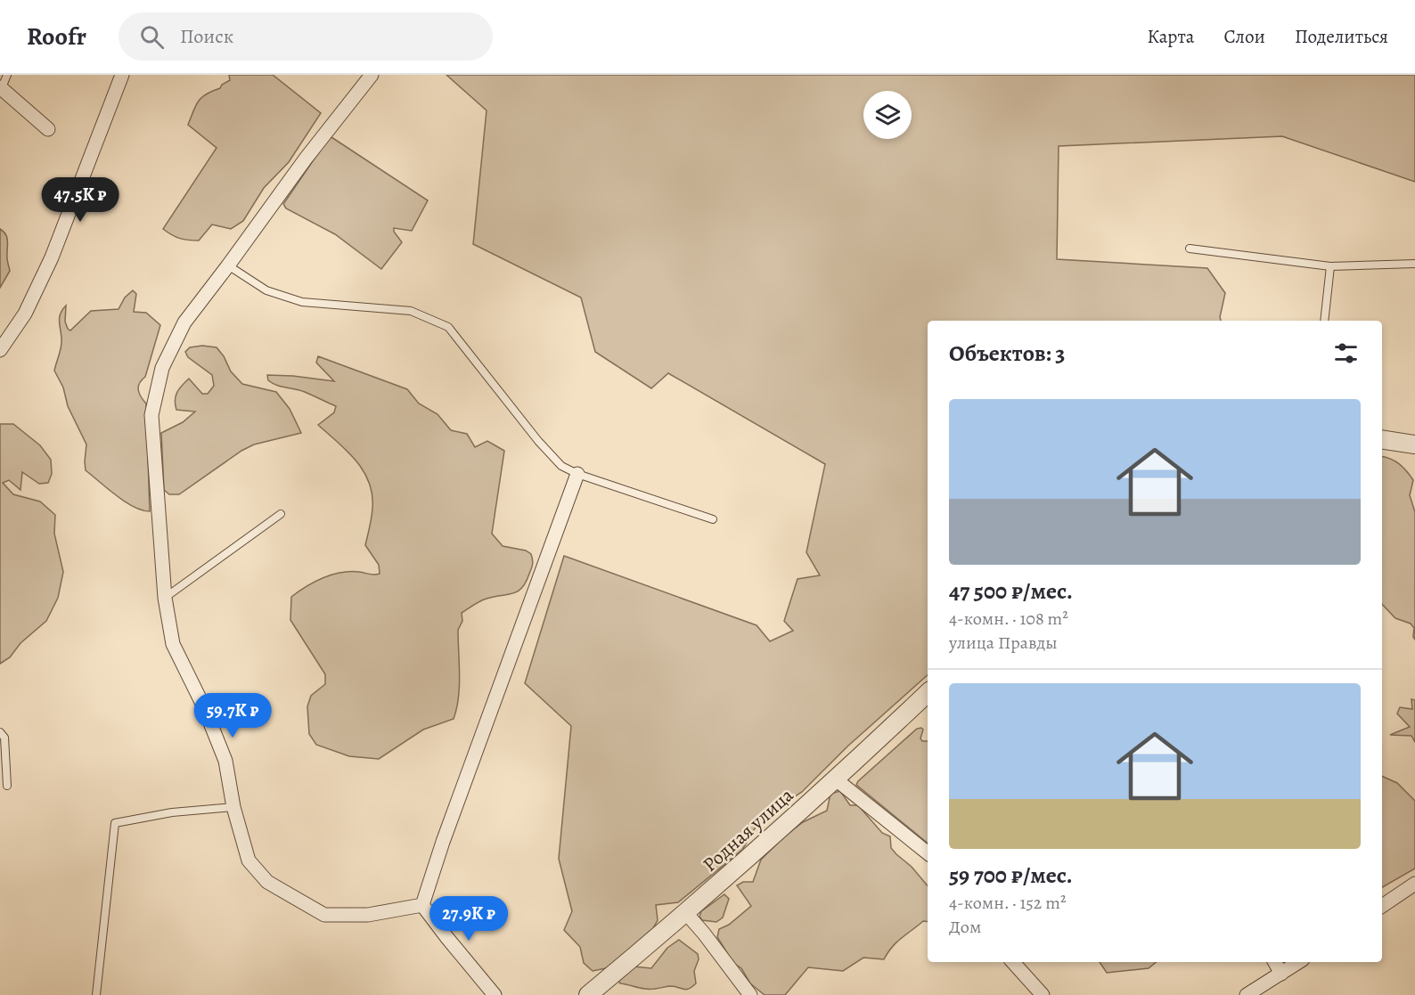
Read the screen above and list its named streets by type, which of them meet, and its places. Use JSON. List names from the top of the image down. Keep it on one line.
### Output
{"streets":{"street":["Родная улица"]},"page":{"header":"Roofr","search":"Поиск","nav":["Карта","Слои","Поделиться"],"price":["47.5K ₽","59.7K ₽","27.9K ₽"],"heading":"Объектов: 3","list":[{"name":"47 500 ₽/мес.","note":"4-комн. · 108 m² · улица Правды"},{"name":"59 700 ₽/мес.","note":"4-комн. · 152 m² · Дом"}]}}
